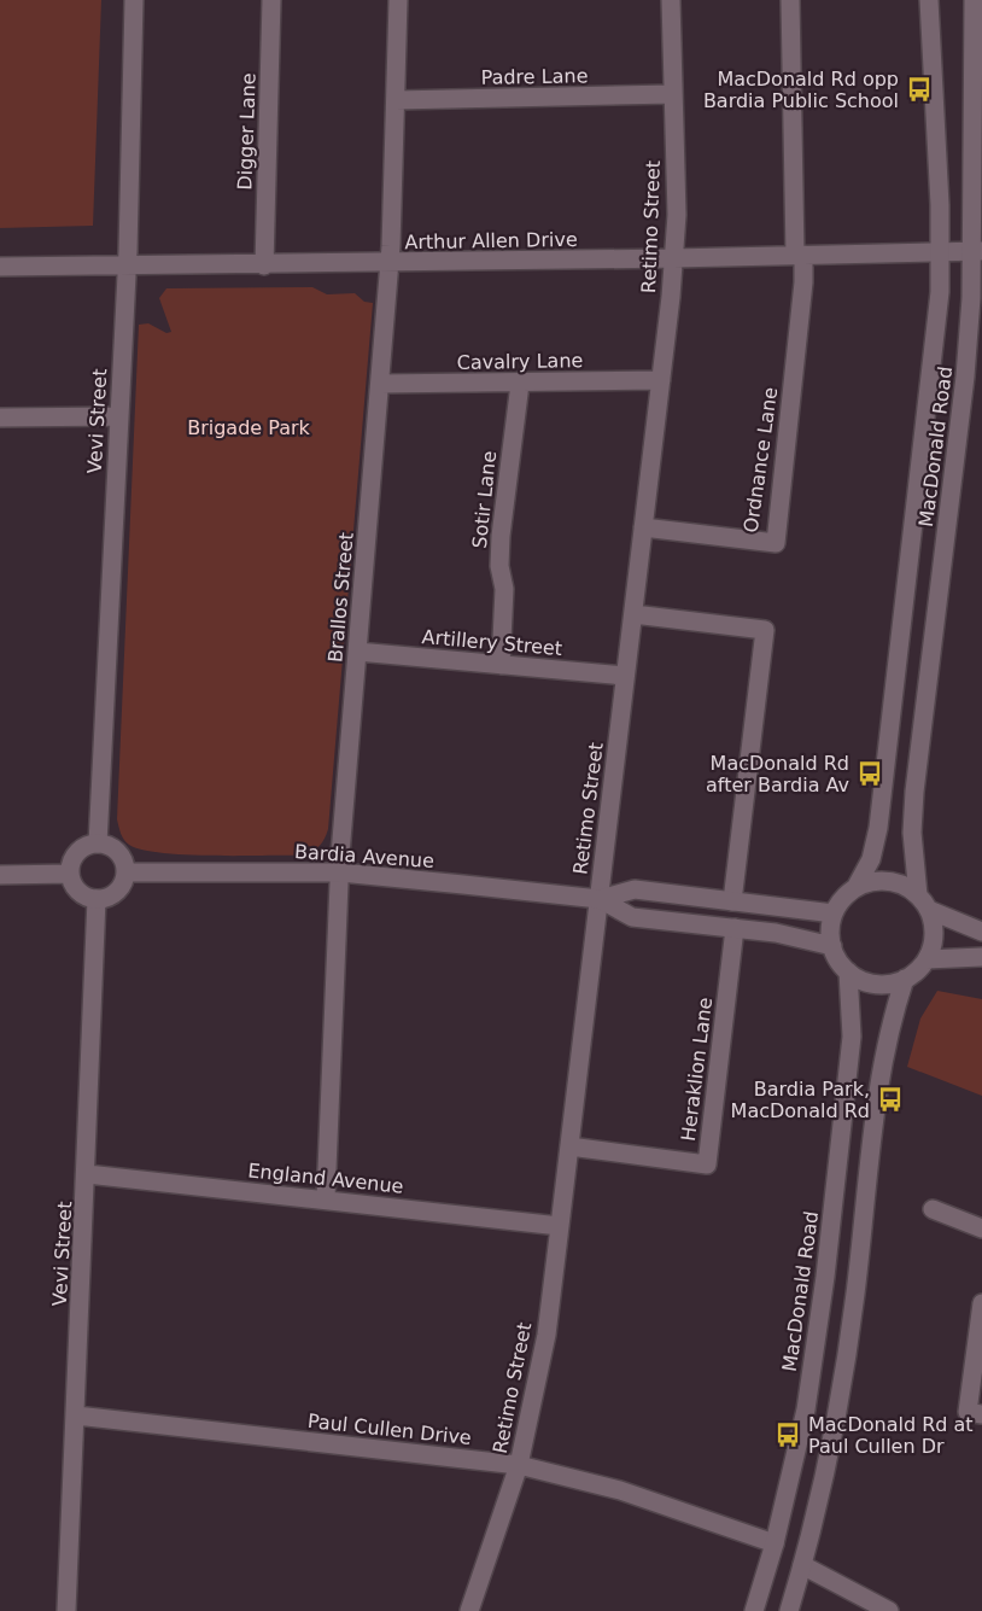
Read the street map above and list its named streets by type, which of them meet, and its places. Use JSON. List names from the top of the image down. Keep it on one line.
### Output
{"streets":{"street":["Padre Lane","Digger Lane","Retimo Street","Arthur Allen Drive","Cavalry Lane","Vevi Street","MacDonald Road","Ordnance Lane","Sotir Lane","Brallos Street","Artillery Street","Bardia Avenue","Heraklion Lane","England Avenue","Paul Cullen Drive"]},"crossings":[["Padre Lane","Retimo Street"],["Padre Lane","Brallos Street"],["Digger Lane","Arthur Allen Drive"],["Retimo Street","Arthur Allen Drive"],["Retimo Street","Cavalry Lane"],["Retimo Street","Ordnance Lane"],["Retimo Street","Artillery Street"],["Retimo Street","Bardia Avenue"],["Retimo Street","Heraklion Lane"],["Retimo Street","England Avenue"],["Retimo Street","Paul Cullen Drive"],["Arthur Allen Drive","Vevi Street"],["Arthur Allen Drive","MacDonald Road"],["Arthur Allen Drive","Ordnance Lane"],["Arthur Allen Drive","Brallos Street"],["Cavalry Lane","Sotir Lane"],["Cavalry Lane","Brallos Street"],["Vevi Street","Bardia Avenue"],["Vevi Street","England Avenue"],["Vevi Street","Paul Cullen Drive"],["MacDonald Road","Bardia Avenue"],["MacDonald Road","Paul Cullen Drive"],["Sotir Lane","Artillery Street"],["Brallos Street","Artillery Street"],["Brallos Street","Bardia Avenue"],["Brallos Street","England Avenue"],["Bardia Avenue","Heraklion Lane"]],"parks":["Brigade Park"],"places":{"bus stop":["MacDonald Rd opp Bardia Public School","MacDonald Rd after Bardia Av","Bardia Park, MacDonald Rd","MacDonald Rd at Paul Cullen Dr"]}}
